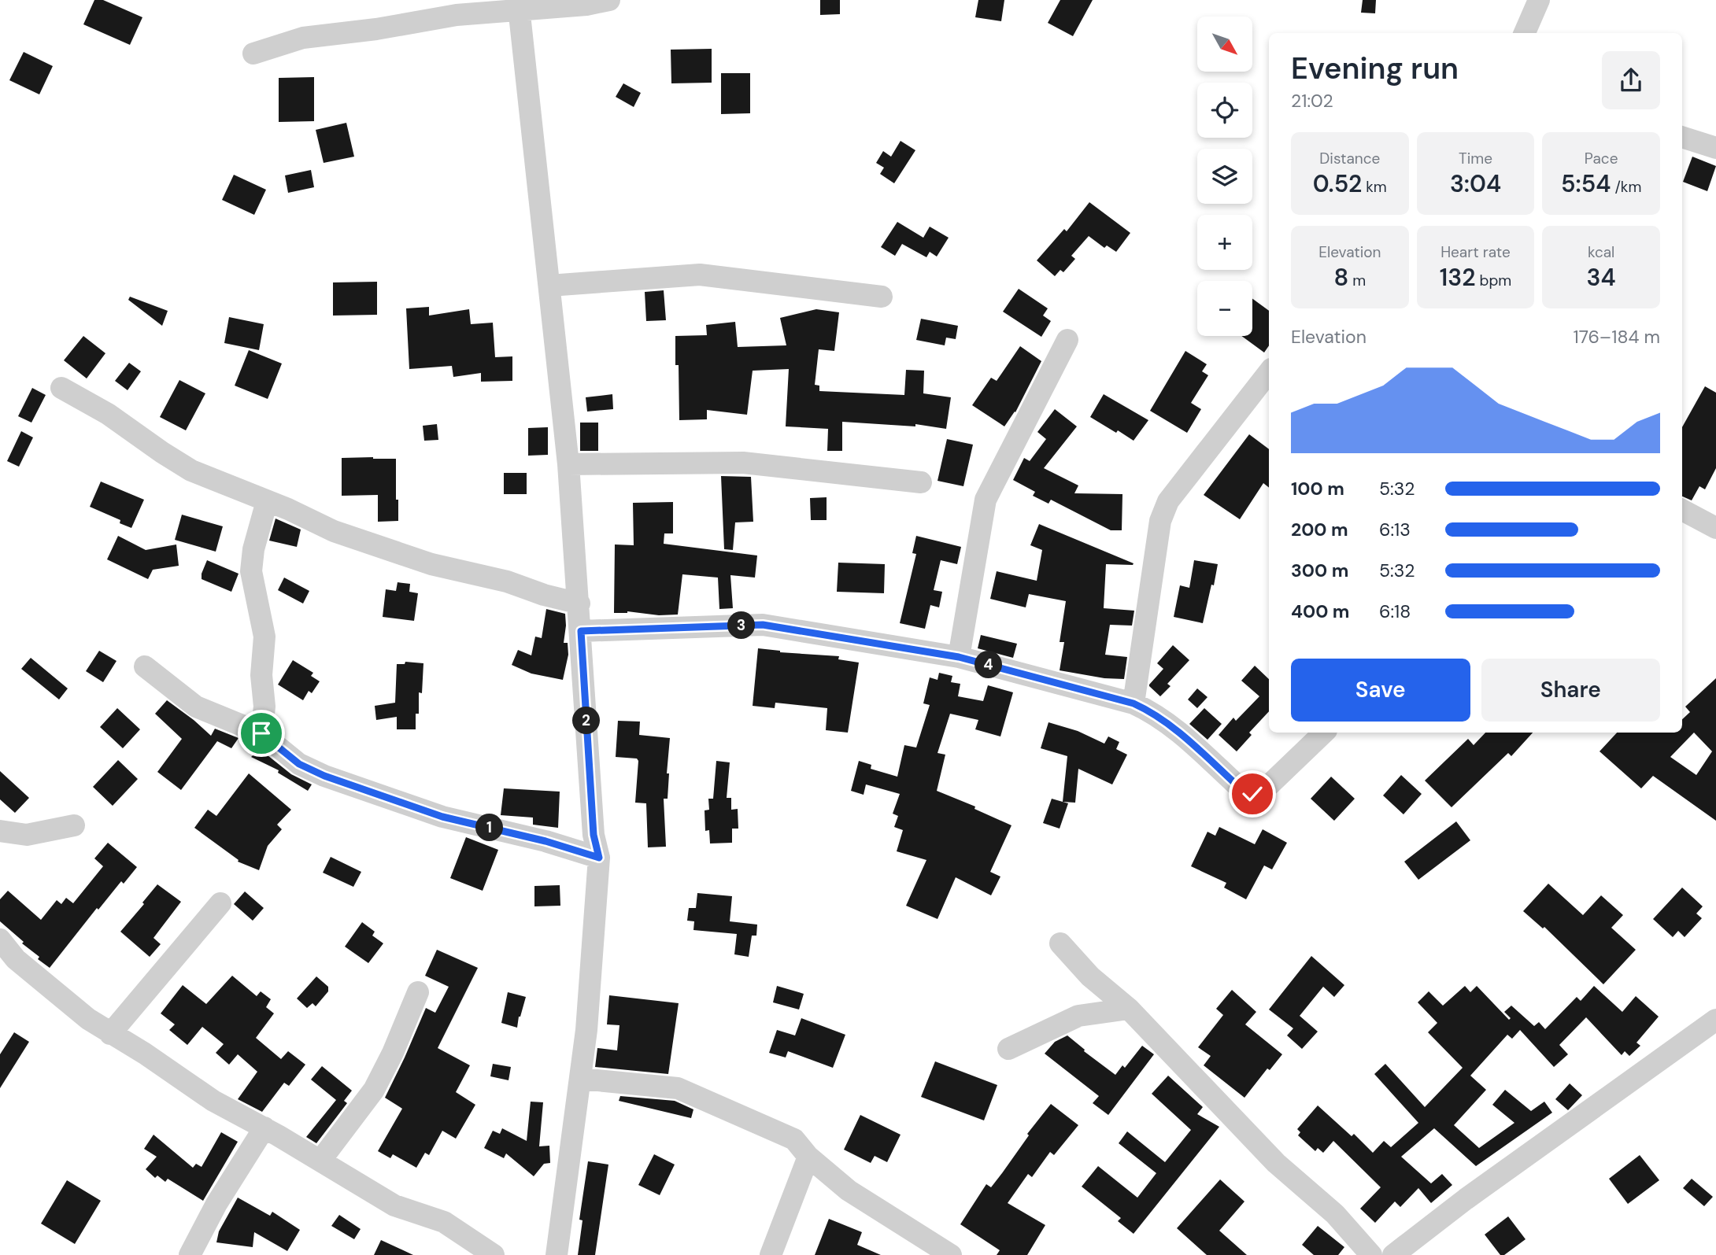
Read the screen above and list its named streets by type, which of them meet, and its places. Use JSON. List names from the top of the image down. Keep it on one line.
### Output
{"north":"bottom right","page":{"map_buttons":["+","−"],"heading":["Evening run","21:02"],"stats":[["Distance","0.52 km"],["Time","3:04"],["Pace","5:54 /km"],["Elevation","8 m"],["Heart rate","132 bpm"],["kcal","34"]],"chart":["Elevation","176–184 m"],"list":[{"name":"100 m","note":"5:32"},{"name":"200 m","note":"6:13"},{"name":"300 m","note":"5:32"},{"name":"400 m","note":"6:18"}],"pins":["3","4","2","1"],"buttons":["Save","Share"]}}
